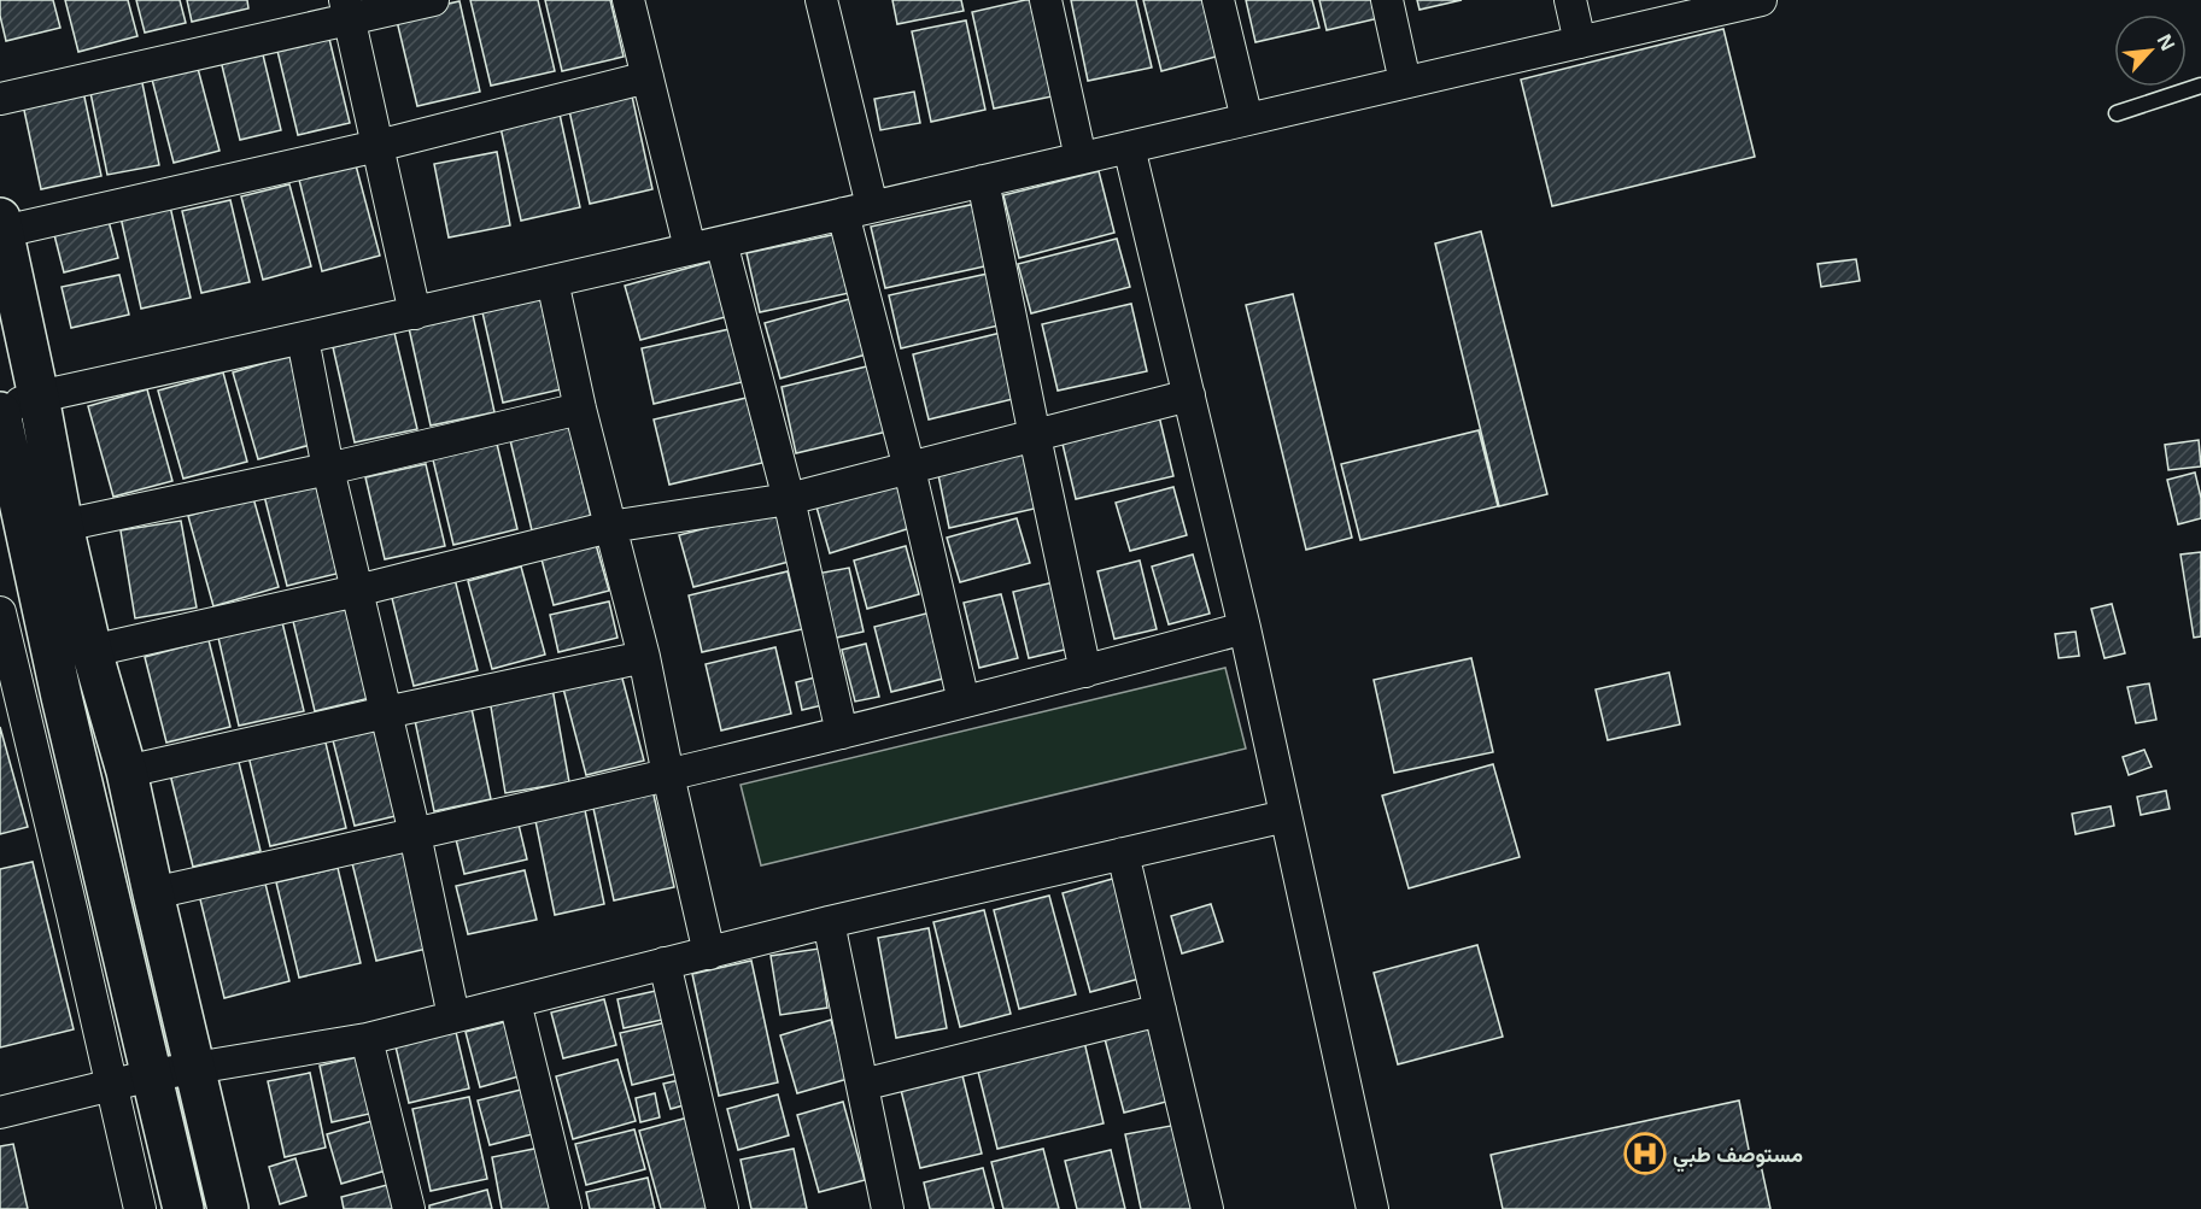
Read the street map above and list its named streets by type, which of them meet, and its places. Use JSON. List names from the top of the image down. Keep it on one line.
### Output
{"places":{"hospital":["مستوصف طبي"]},"north":"top right"}
